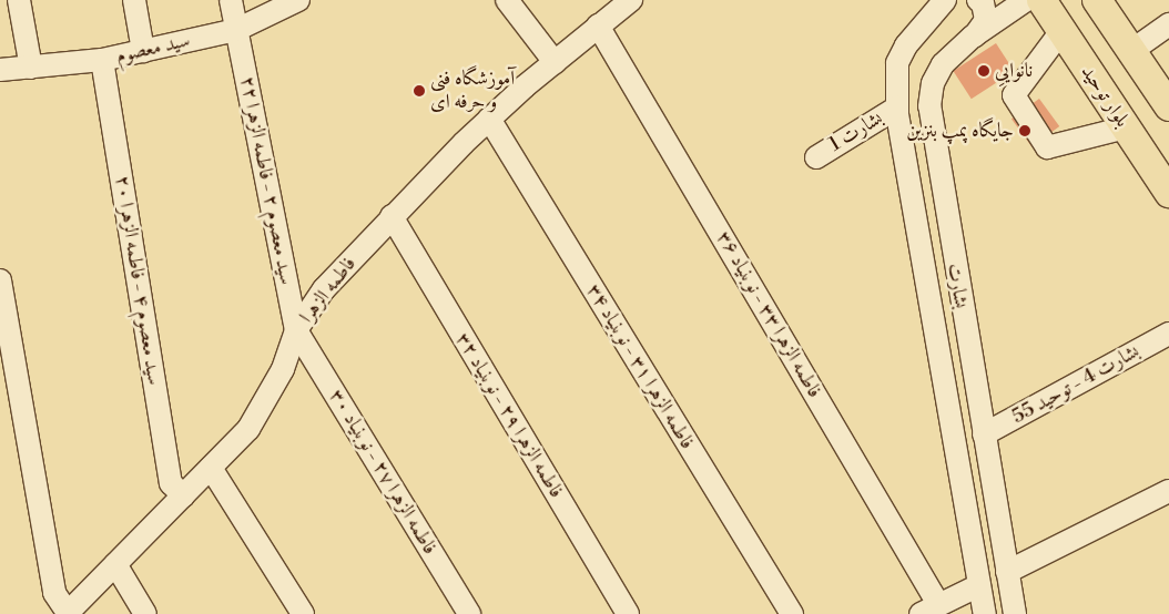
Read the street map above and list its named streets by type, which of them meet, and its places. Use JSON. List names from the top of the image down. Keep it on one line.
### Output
{"streets":{"main road":["بلوار توحید"],"street":["سید معصوم","بشارت 1","سید معصوم ۲ - فاطمه الزهرا ۲۲","سید معصوم ۴ - فاطمه الزهرا ۲۰","بشارت","فاطمه الزهرا","فاطمه الزهرا ۳۳ - نوبنیاد ۳۶","فاطمه الزهرا ۳۱ - نوبنیاد ۳۴","بشارت 4 - توحید 55","فاطمه الزهرا ۲۹ - نوبنیاد ۳۲","فاطمه الزهرا ۲۷ - نوبنیاد ۳۰"]},"crossings":[["سید معصوم","سید معصوم ۲ - فاطمه الزهرا ۲۲"],["سید معصوم","سید معصوم ۴ - فاطمه الزهرا ۲۰"],["بشارت 1","بشارت"],["سید معصوم ۲ - فاطمه الزهرا ۲۲","فاطمه الزهرا"],["سید معصوم ۲ - فاطمه الزهرا ۲۲","فاطمه الزهرا ۲۷ - نوبنیاد ۳۰"],["سید معصوم ۴ - فاطمه الزهرا ۲۰","فاطمه الزهرا"],["بشارت","بشارت 4 - توحید 55"],["فاطمه الزهرا","فاطمه الزهرا ۳۳ - نوبنیاد ۳۶"],["فاطمه الزهرا","فاطمه الزهرا ۳۱ - نوبنیاد ۳۴"],["فاطمه الزهرا","فاطمه الزهرا ۲۹ - نوبنیاد ۳۲"],["فاطمه الزهرا","فاطمه الزهرا ۲۷ - نوبنیاد ۳۰"]],"places":["نانواییِ","آموزشگاه فنی و حرفه ای","جایگاه پمپ بنزین"]}
